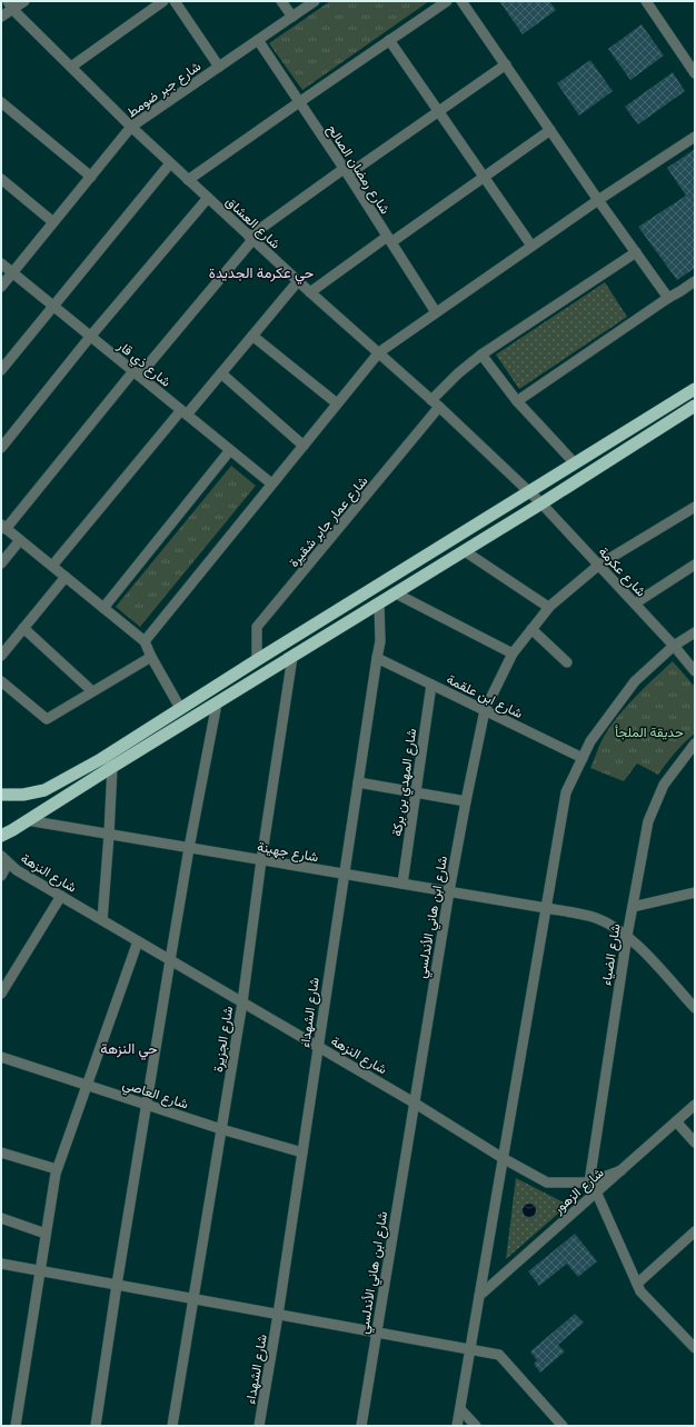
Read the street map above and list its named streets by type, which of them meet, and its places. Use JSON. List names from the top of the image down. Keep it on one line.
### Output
{"streets":{"street":["شارع جبر ضومط","شارع رمضان الصالح","شارع العشاق","شارع ذي قار","شارع عمار جابر شقيرة","شارع عكرمة","شارع ابن علقمة","شارع المهدي بن بركة","شارع جهينة","شارع النزهة","شارع ابن هاني الأندلسي","شارع الضياء","شارع الشهداء","شارع الجزيرة","شارع العاصي","شارع الزهور"]},"crossings":[["شارع جبر ضومط","شارع رمضان الصالح"],["شارع جبر ضومط","شارع العشاق"],["شارع جبر ضومط","شارع ذي قار"],["شارع العشاق","شارع عمار جابر شقيرة"],["شارع العشاق","شارع عكرمة"],["شارع عكرمة","شارع ابن هاني الأندلسي"],["شارع ابن علقمة","شارع المهدي بن بركة"],["شارع ابن علقمة","شارع ابن هاني الأندلسي"],["شارع ابن علقمة","شارع الشهداء"],["شارع المهدي بن بركة","شارع جهينة"],["شارع جهينة","شارع ابن هاني الأندلسي"],["شارع جهينة","شارع الضياء"],["شارع جهينة","شارع الشهداء"],["شارع جهينة","شارع الجزيرة"],["شارع النزهة","شارع ابن هاني الأندلسي"],["شارع النزهة","شارع الضياء"],["شارع النزهة","شارع الشهداء"],["شارع النزهة","شارع الجزيرة"],["شارع النزهة","شارع الزهور"],["شارع الشهداء","شارع العاصي"],["شارع الجزيرة","شارع العاصي"]],"districts":["حي عكرمة الجديدة","حي النزهة"],"parks":["حديقة الملجأ"]}
